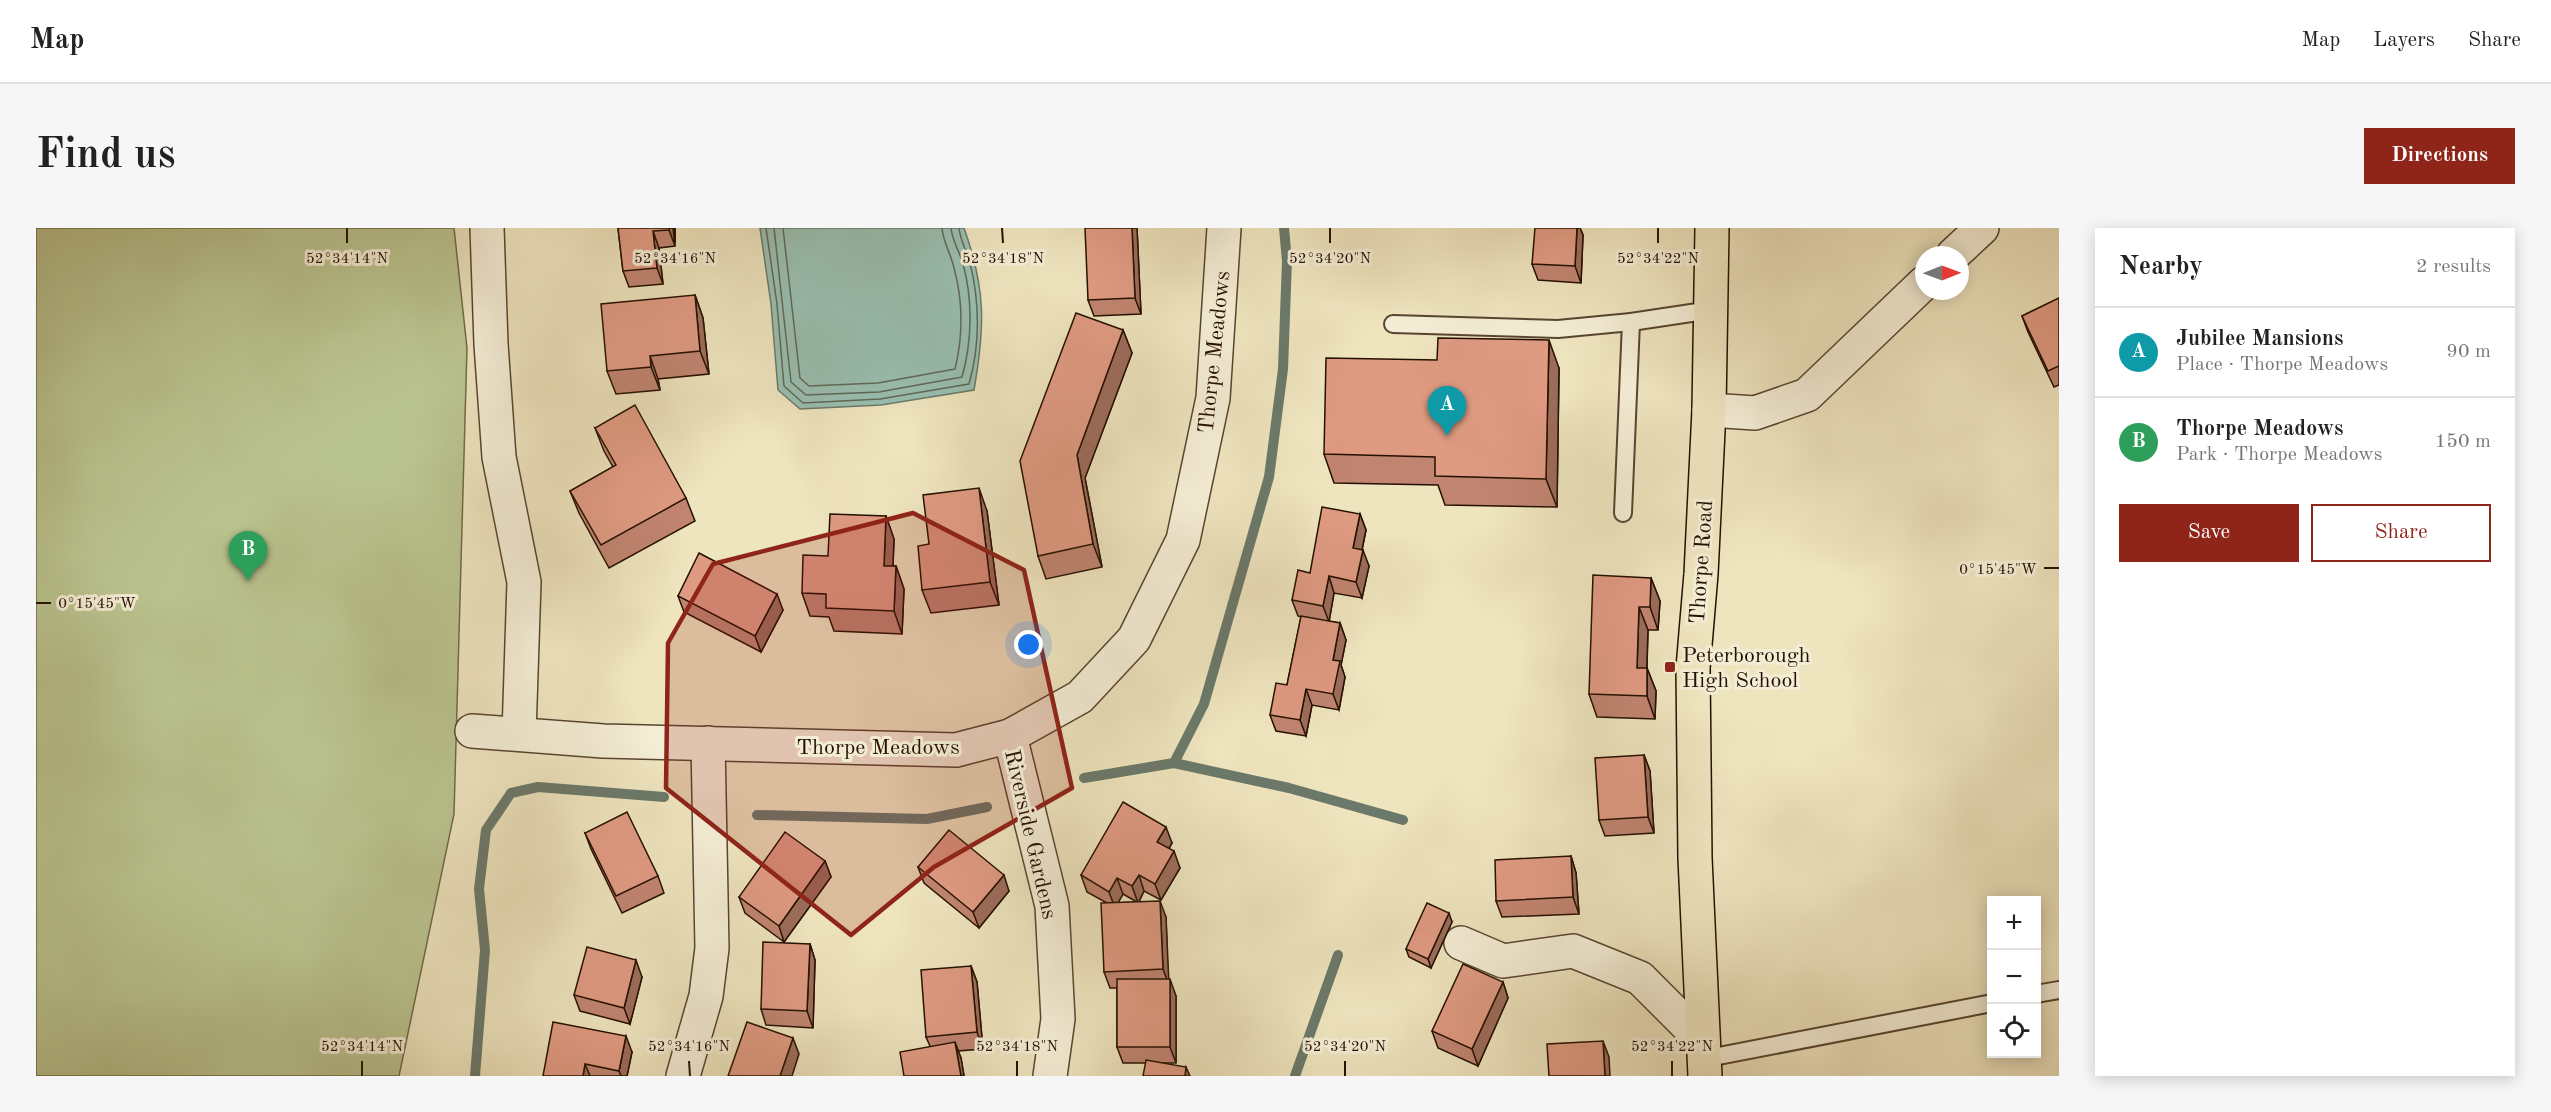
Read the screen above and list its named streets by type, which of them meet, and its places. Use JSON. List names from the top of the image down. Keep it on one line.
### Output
{"streets":{"main road":["Thorpe Road"],"street":["Thorpe Meadows","Riverside Gardens"]},"crossings":[["Thorpe Meadows","Riverside Gardens"]],"places":{"transit":["Peterborough High School"]},"north":"right","page":{"header":"Map","nav":["Map","Layers","Share"],"buttons":["Directions",["Save","Share"]],"title":"Find us","heading":["Nearby","2 results"],"list":[{"mark":"A","name":"Jubilee Mansions","note":"Place · Thorpe Meadows","value":"90 m"},{"mark":"B","name":"Thorpe Meadows","note":"Park · Thorpe Meadows","value":"150 m"}],"pins":["A","B"],"map_buttons":["+","−"]},"coordinates":["52°34'14\"N","52°34'16\"N","52°34'18\"N","52°34'20\"N","52°34'22\"N","0°15'45\"W"]}
